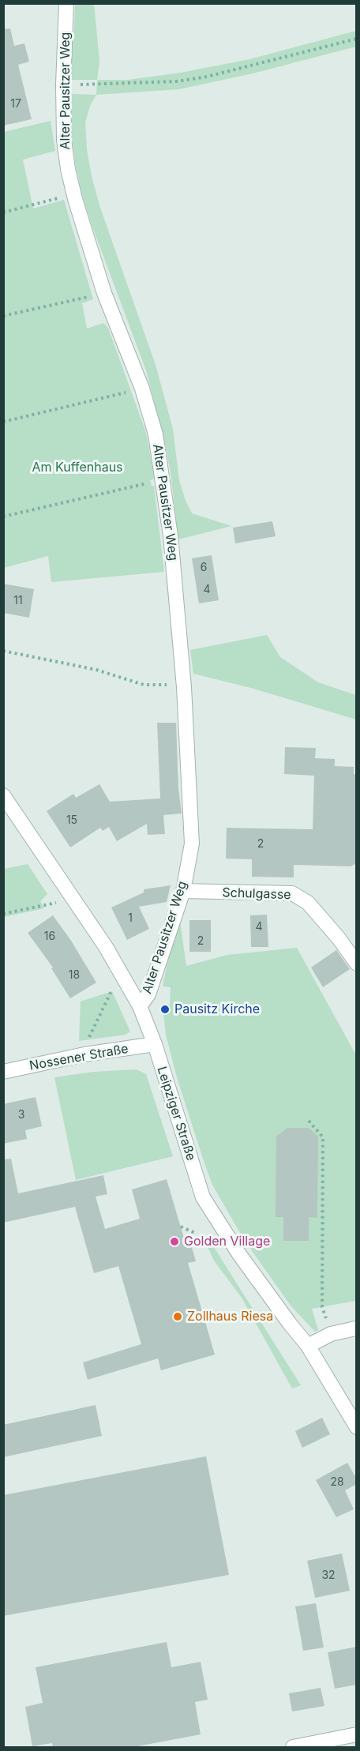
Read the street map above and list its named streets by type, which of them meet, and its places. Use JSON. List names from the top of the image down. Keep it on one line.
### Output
{"streets":{"street":["Alter Pausitzer Weg","Schulgasse","Nossener Straße","Leipziger Straße"]},"crossings":[["Alter Pausitzer Weg","Schulgasse"],["Alter Pausitzer Weg","Leipziger Straße"],["Nossener Straße","Leipziger Straße"]],"parks":["Am Kuffenhaus"],"places":["Pausitz Kirche","Golden Village","Zollhaus Riesa"],"house_numbers":["17","6","4","11","15","2","1","4","16","2","18","3","28","32"]}
